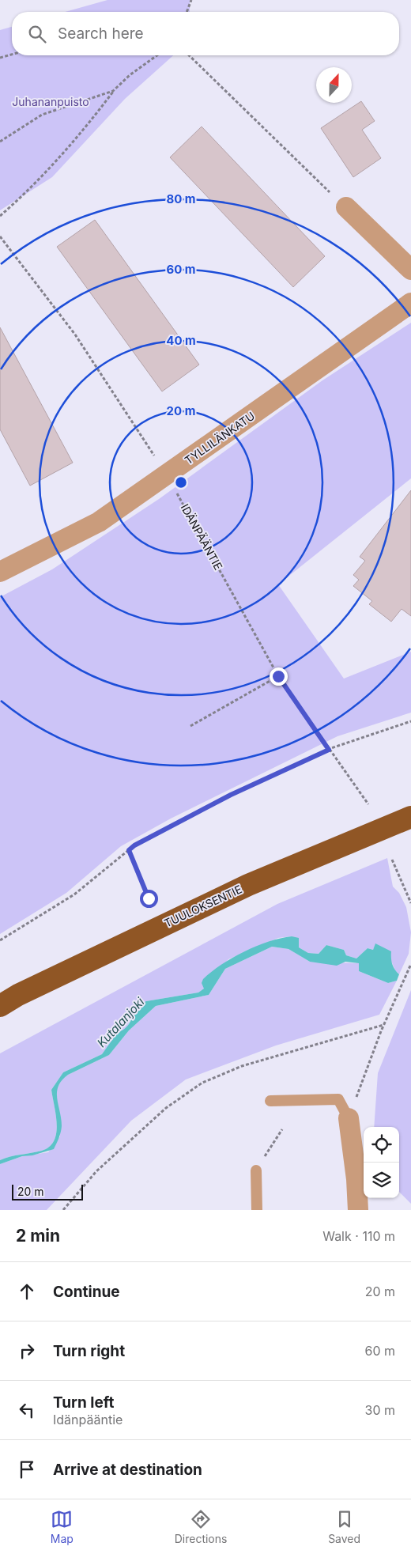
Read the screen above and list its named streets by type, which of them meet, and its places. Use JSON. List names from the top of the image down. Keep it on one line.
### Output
{"streets":{"highway":["TUULOKSENTIE"],"street":["TYLLILÄNKATU"],"path":["IDÄNPÄÄNTIE"]},"crossings":[["TYLLILÄNKATU","IDÄNPÄÄNTIE"]],"water":["Kutalanjoki"],"parks":["Juhananpuisto"],"scale_bar":"20 m","north":"top","page":{"search":"Search here","scale":"20 m","heading":["2 min","Walk · 110 m"],"list":[["Continue","20 m"],["Turn right","60 m"],["Turn left","Idänpääntie","30 m"],"Arrive at destination"],"nav":["Map","Directions","Saved"]},"rings":["80 m","60 m","40 m","20 m"]}
